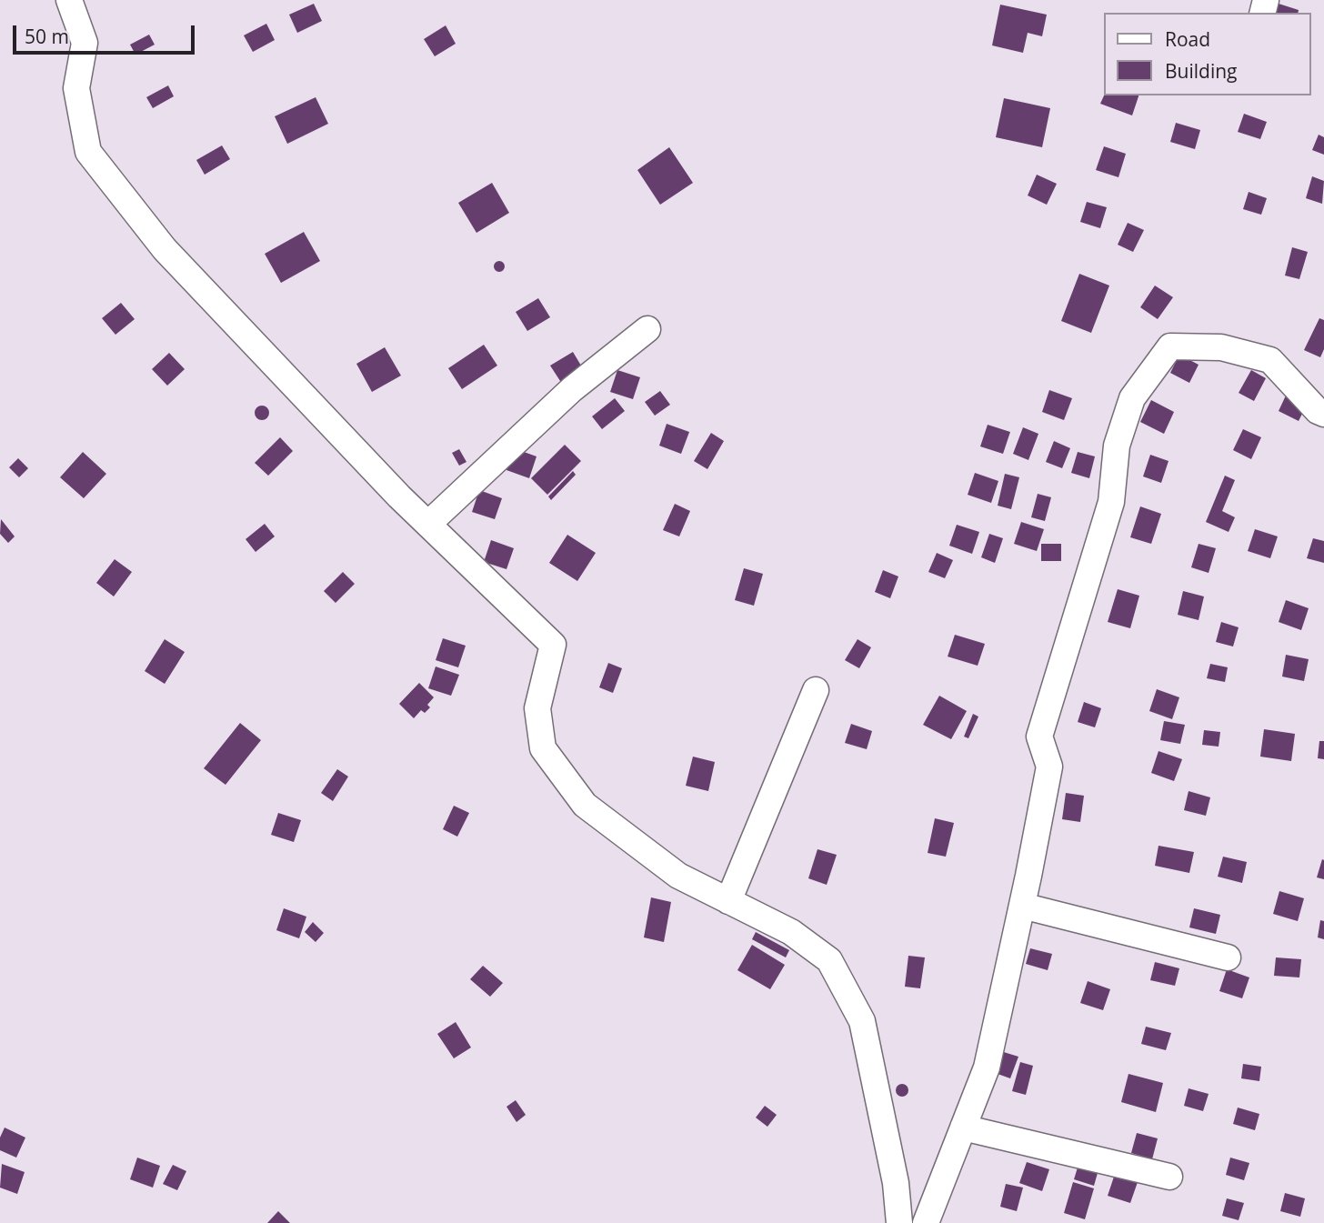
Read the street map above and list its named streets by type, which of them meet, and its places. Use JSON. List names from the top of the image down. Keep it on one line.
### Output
{"legend":["Road","Building"],"scale_bar":"50 m"}
